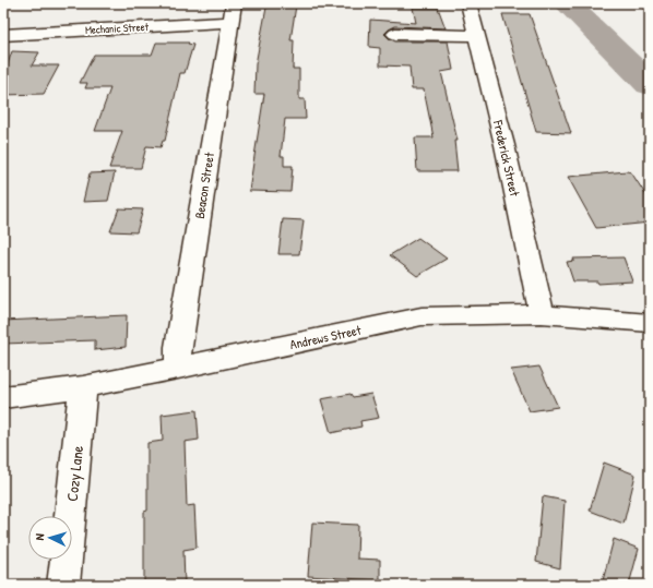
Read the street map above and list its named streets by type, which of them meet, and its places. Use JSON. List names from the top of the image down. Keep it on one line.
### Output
{"streets":{"street":["Mechanic Street","Frederick Street","Beacon Street","Andrews Street","Cozy Lane"]},"crossings":[["Mechanic Street","Beacon Street"],["Frederick Street","Andrews Street"],["Beacon Street","Andrews Street"],["Andrews Street","Cozy Lane"]],"north":"left"}
